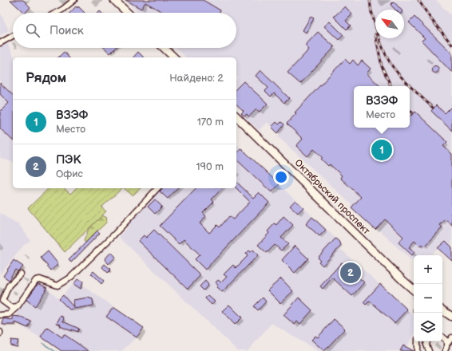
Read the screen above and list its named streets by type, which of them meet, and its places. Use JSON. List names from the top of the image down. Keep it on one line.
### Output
{"streets":{"main road":["Октябрьский проспект"]},"north":"top left","page":{"search":"Поиск","heading":["Рядом","Найдено: 2"],"popup":["ВЗЭФ","Место"],"list":[{"mark":"1","name":"ВЗЭФ","note":"Место","value":"170 m"},{"mark":"2","name":"ПЭК","note":"Офис","value":"190 m"}],"pins":["1","2"],"map_buttons":["+","−"]}}
